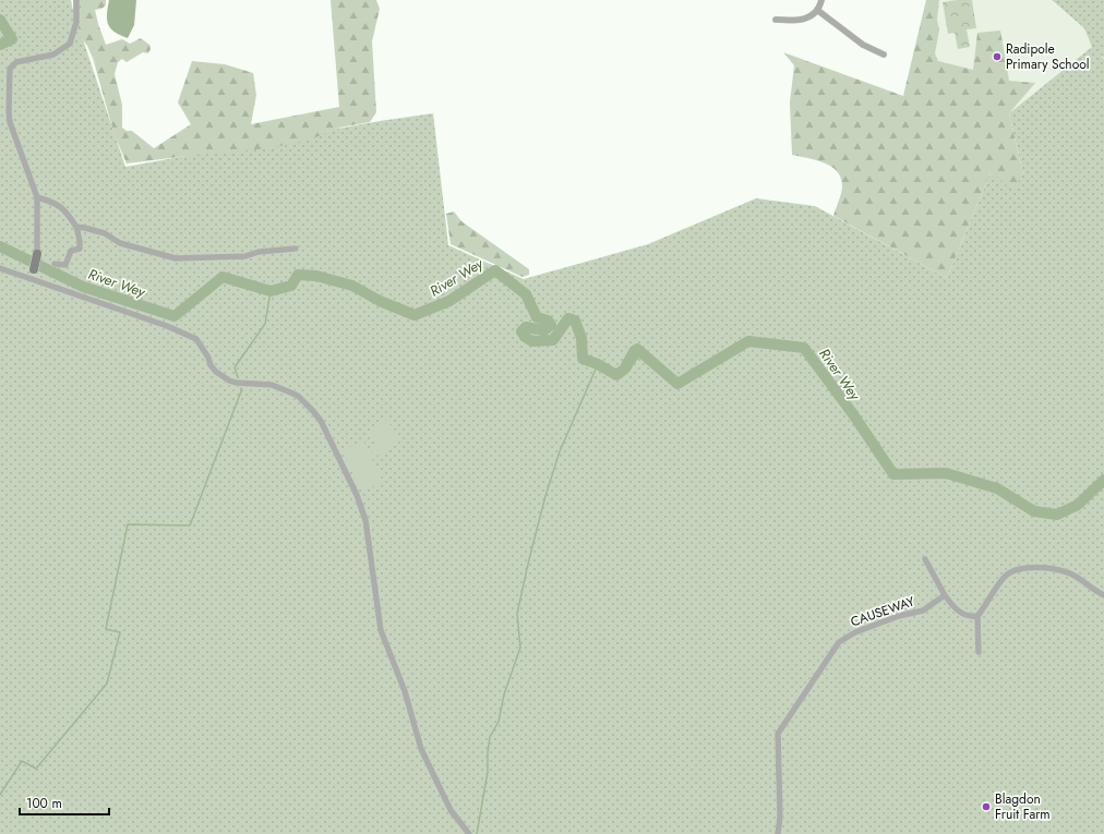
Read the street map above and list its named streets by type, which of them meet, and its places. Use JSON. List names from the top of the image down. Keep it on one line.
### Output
{"streets":{"street":["CAUSEWAY"]},"water":["River Wey"],"places":["Radipole Primary School","Blagdon Fruit Farm"],"scale_bar":"100 m"}
